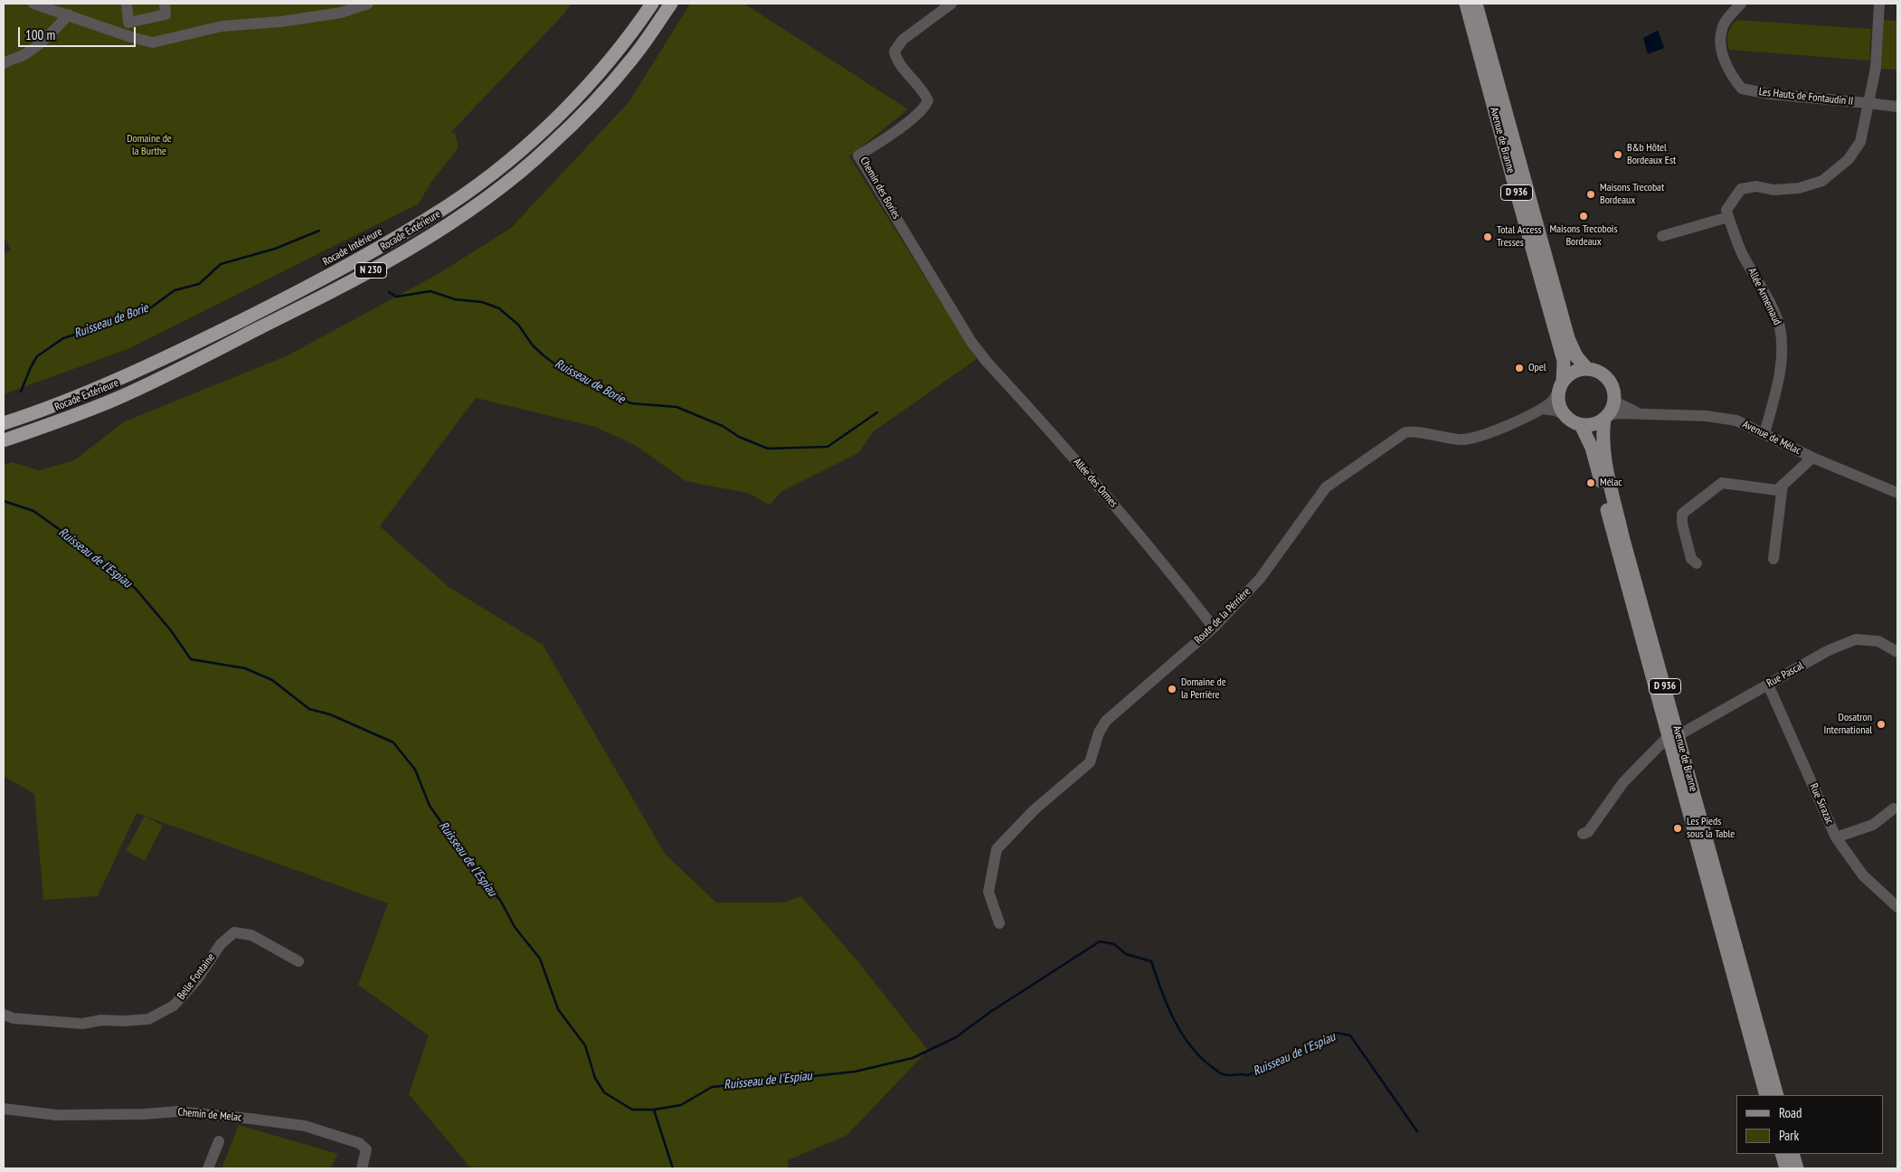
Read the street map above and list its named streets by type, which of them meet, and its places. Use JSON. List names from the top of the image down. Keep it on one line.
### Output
{"streets":{"highway":["Rocade Extérieure","Rocade Intérieure","N 230"],"main road":["Avenue de Branne","D 936"],"street":["Les Hauts de Fontaudin II","Chemin des Bories","Allée Armemaud","Avenue de Mélac","Allée des Ormes","Route de la Pérrière","Rue Pascal","Rue Sirazac","Belle Fontaine","Chemin de Melac"]},"crossings":[["Avenue de Branne","Avenue de Mélac"],["Avenue de Branne","Rue Pascal"],["Chemin des Bories","Allée des Ormes"],["Allée Armemaud","Avenue de Mélac"],["Allée des Ormes","Route de la Pérrière"],["Rue Pascal","Rue Sirazac"]],"water":["Ruisseau de Borie","Ruisseau de l'Espiau"],"parks":["Domaine de la Burthe"],"places":["B&b Hôtel Bordeaux Est","Maisons Trecobat Bordeaux","Maisons Trecobois Bordeaux","Total Access Tresses","Opel","Mélac","Domaine de la Perrière","Dosatron International","Les Pieds sous la Table"],"legend":["Road","Park"],"scale_bar":"100 m"}
